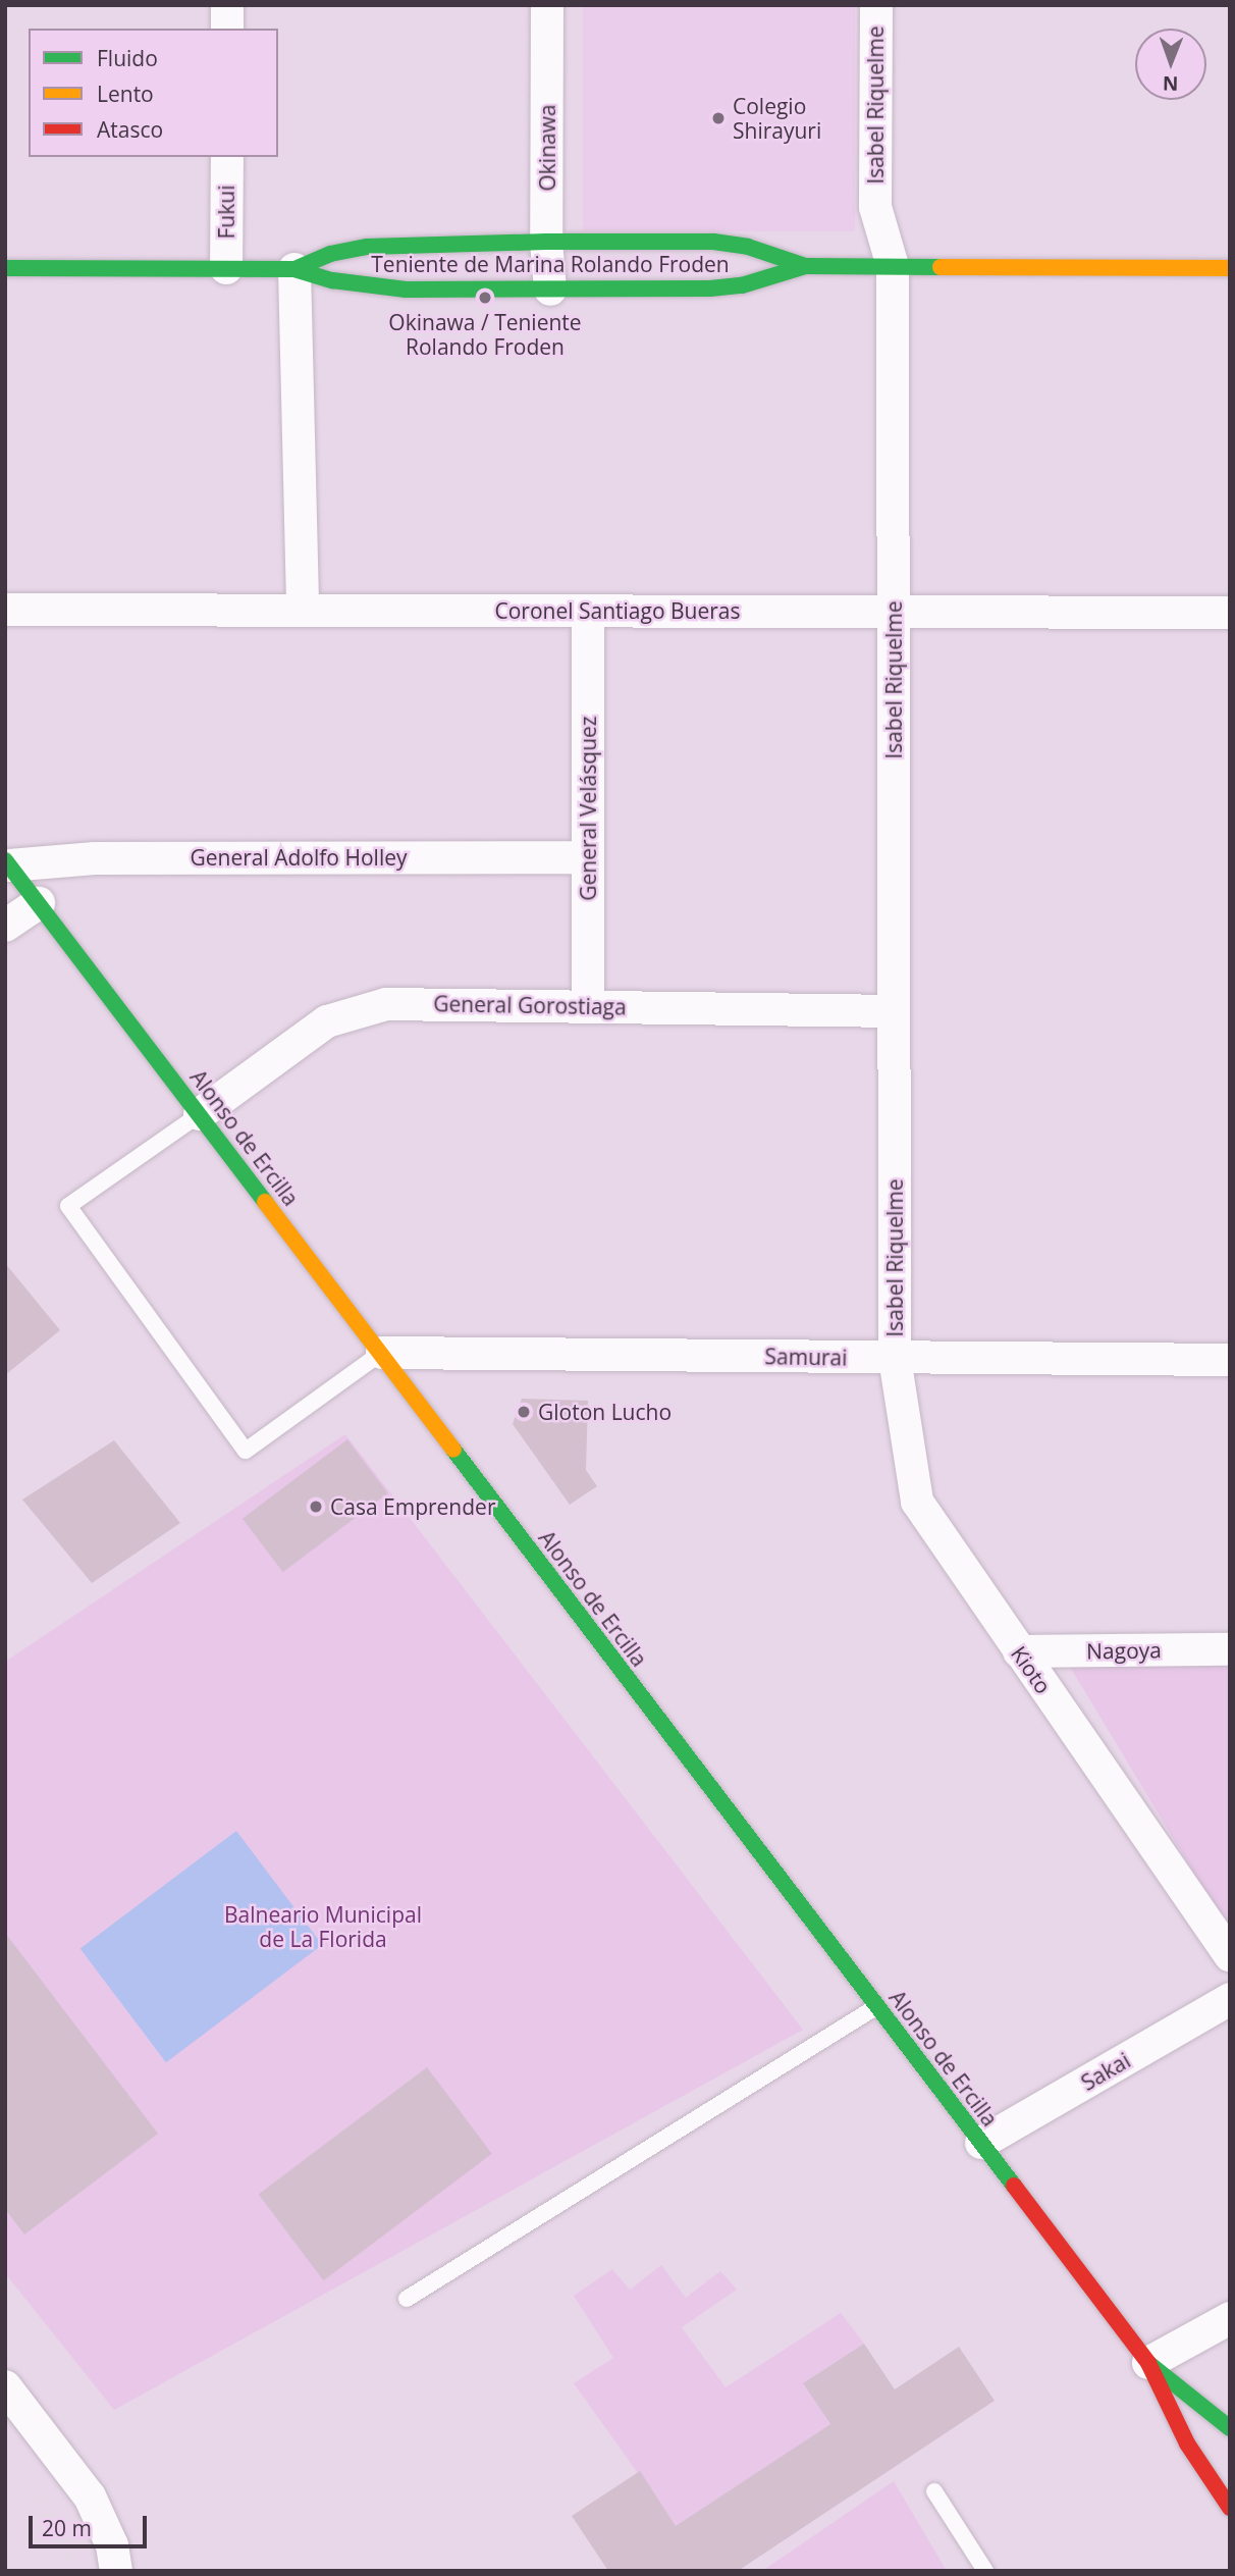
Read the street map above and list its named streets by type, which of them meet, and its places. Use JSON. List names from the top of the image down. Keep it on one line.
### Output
{"streets":{"street":["Isabel Riquelme","Okinawa","Fukui","Teniente de Marina Rolando Froden","Coronel Santiago Bueras","General Velásquez","General Adolfo Holley","General Gorostiaga","Alonso de Ercilla","Samurai","Nagoya","Kioto","Sakai"]},"crossings":[["Isabel Riquelme","Teniente de Marina Rolando Froden"],["Isabel Riquelme","Coronel Santiago Bueras"],["Isabel Riquelme","General Gorostiaga"],["Isabel Riquelme","Samurai"],["Isabel Riquelme","Kioto"],["Okinawa","Teniente de Marina Rolando Froden"],["Fukui","Teniente de Marina Rolando Froden"],["Coronel Santiago Bueras","General Velásquez"],["General Velásquez","General Adolfo Holley"],["General Velásquez","General Gorostiaga"],["General Adolfo Holley","Alonso de Ercilla"],["General Gorostiaga","Alonso de Ercilla"],["Alonso de Ercilla","Samurai"],["Alonso de Ercilla","Sakai"],["Samurai","Kioto"],["Nagoya","Kioto"]],"parks":["Balneario Municipal de La Florida"],"places":["Colegio Shirayuri","Okinawa / Teniente Rolando Froden","Gloton Lucho","Casa Emprender"],"legend":["Fluido","Lento","Atasco"],"scale_bar":"20 m","north":"bottom"}
